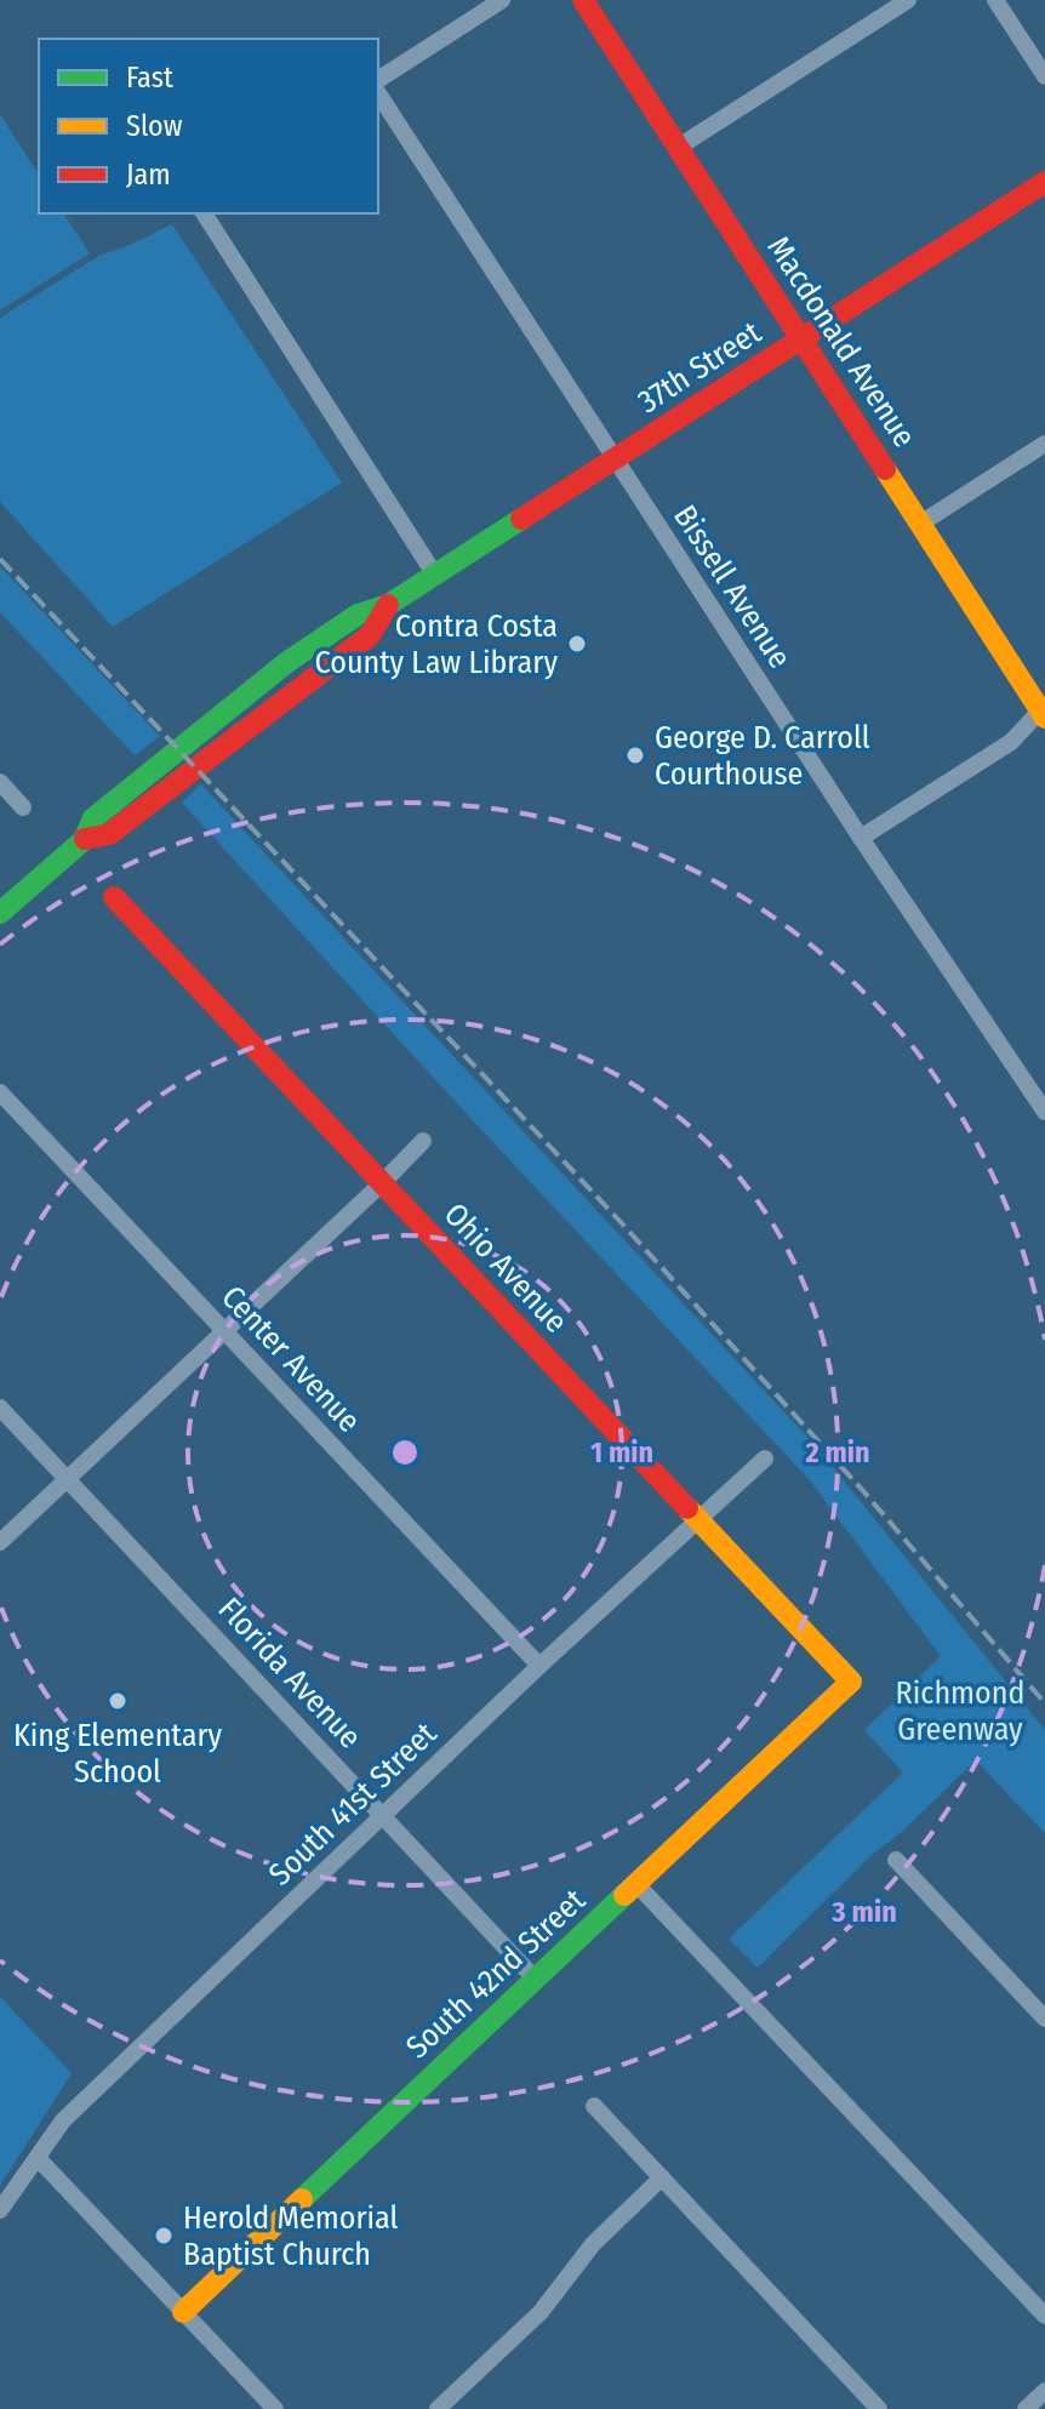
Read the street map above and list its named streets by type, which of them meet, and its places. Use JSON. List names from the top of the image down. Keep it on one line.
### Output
{"streets":{"street":["Macdonald Avenue","37th Street","Bissell Avenue","Ohio Avenue","Center Avenue","Florida Avenue","South 41st Street","South 42nd Street"]},"crossings":[["Macdonald Avenue","37th Street"],["37th Street","Bissell Avenue"],["Ohio Avenue","South 41st Street"],["Ohio Avenue","South 42nd Street"],["Center Avenue","South 41st Street"],["Florida Avenue","South 41st Street"],["Florida Avenue","South 42nd Street"]],"parks":["Richmond Greenway"],"places":["Contra Costa County Law Library","George D. Carroll Courthouse","King Elementary School","Herold Memorial Baptist Church"],"legend":["Fast","Slow","Jam"],"rings":["1 min","2 min","3 min"]}
